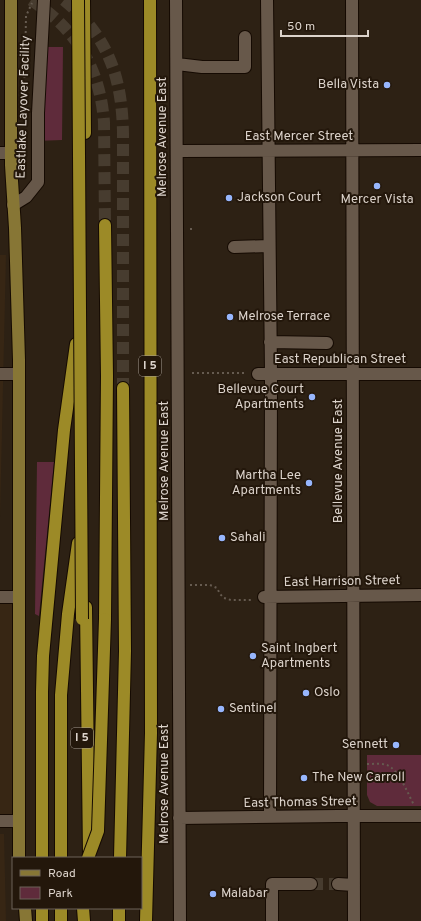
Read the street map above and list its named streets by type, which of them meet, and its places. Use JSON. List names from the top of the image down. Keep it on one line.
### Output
{"streets":{"highway":["I 5"],"street":["Eastlake Layover Facility","Melrose Avenue East","East Mercer Street","East Republican Street","Bellevue Avenue East","East Harrison Street","East Thomas Street"]},"crossings":[["Melrose Avenue East","East Mercer Street"],["Melrose Avenue East","East Thomas Street"],["East Mercer Street","Bellevue Avenue East"],["East Republican Street","Bellevue Avenue East"],["Bellevue Avenue East","East Harrison Street"],["Bellevue Avenue East","East Thomas Street"]],"places":["Bella Vista","Mercer Vista","Jackson Court","Melrose Terrace","Bellevue Court Apartments","Martha Lee Apartments","Sahali","Saint Ingbert Apartments","Oslo","Sentinel","Sennett","The New Carroll","Malabar"],"legend":["Road","Park"],"scale_bar":"50 m"}
